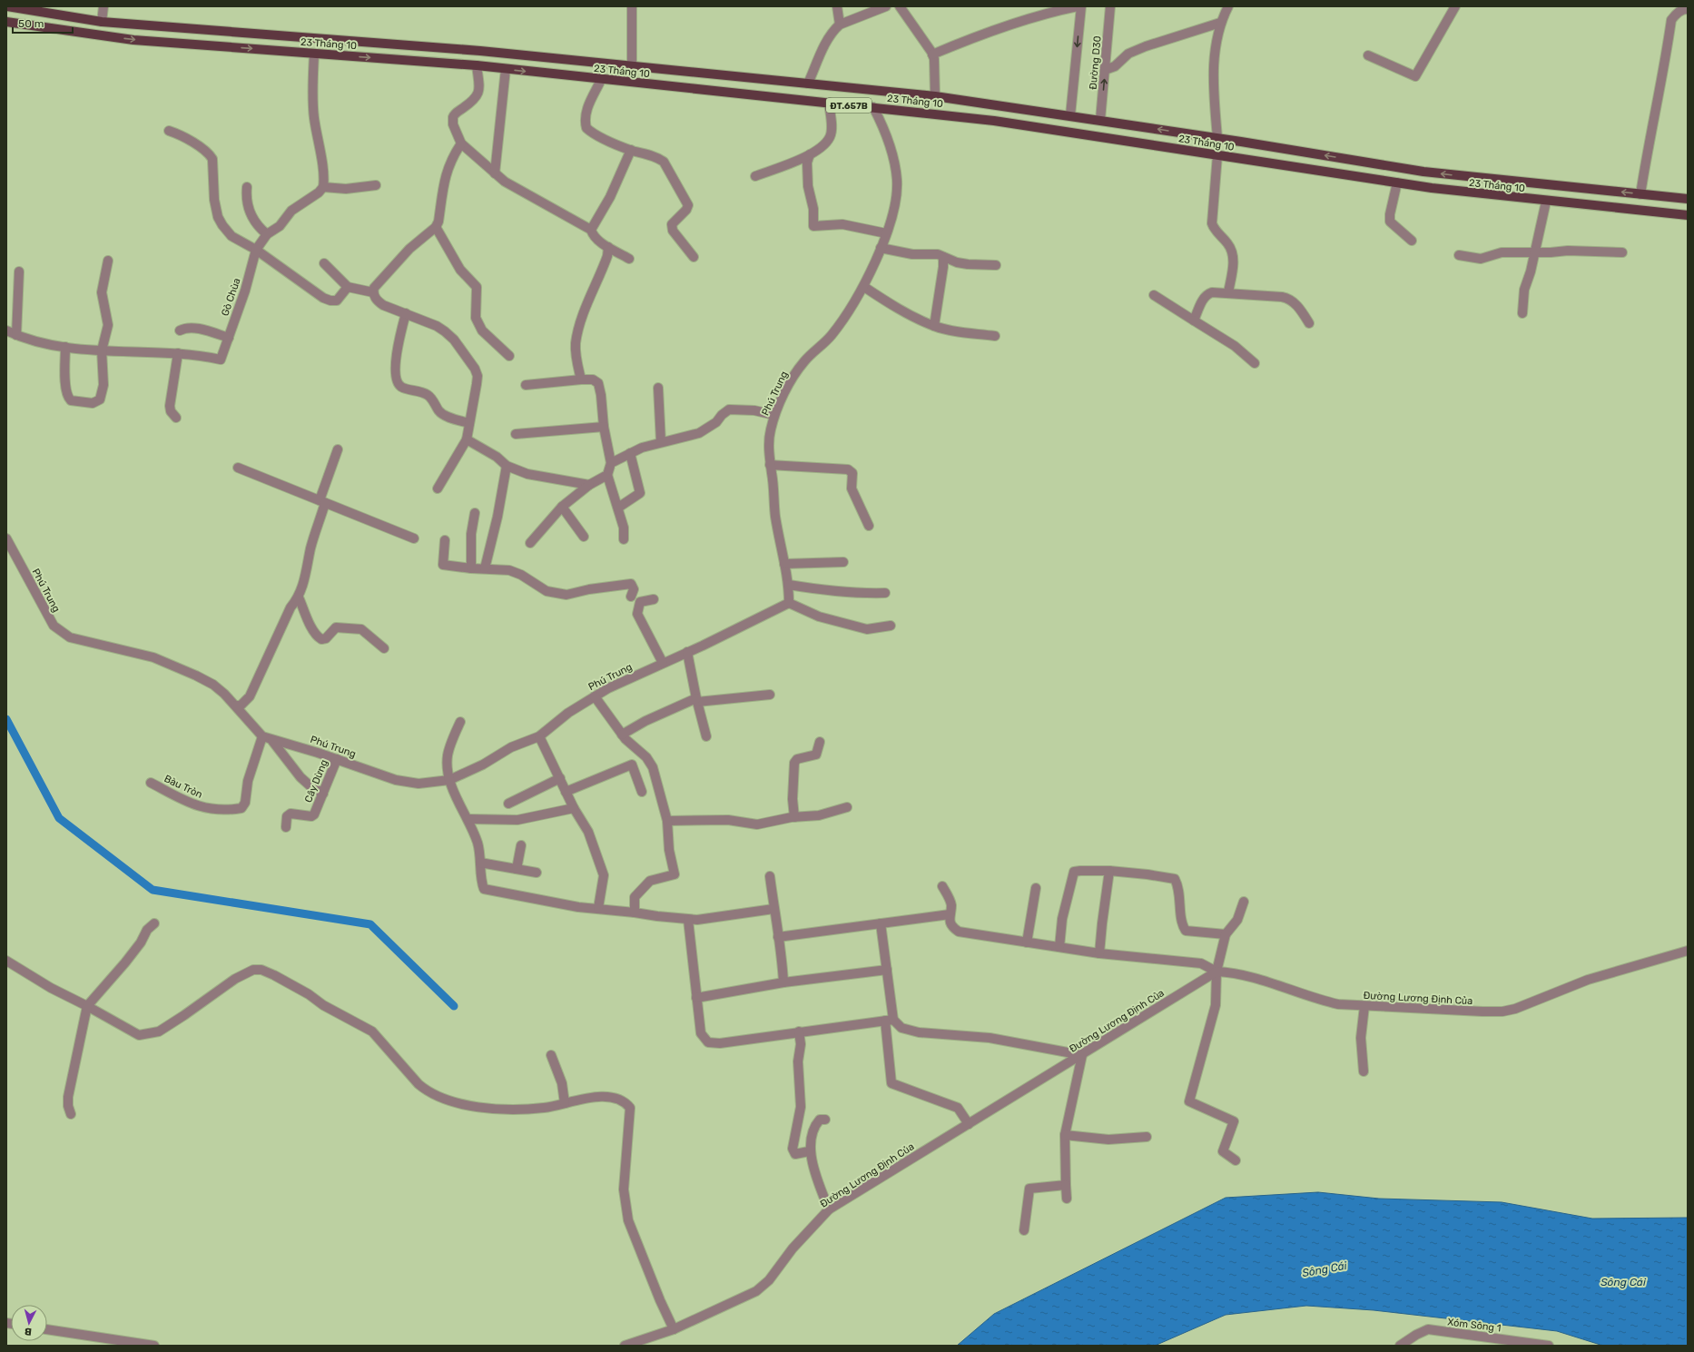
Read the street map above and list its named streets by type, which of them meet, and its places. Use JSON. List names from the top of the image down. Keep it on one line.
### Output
{"streets":{"main road":["23 Tháng 10","ĐT.657B"],"street":["Đường D30","Gò Chùa","Phú Trung","Cây Dừng","Bàu Tròn","Đường Lương Định Của","Xóm Sông 1"]},"crossings":[["23 Tháng 10","Đường D30"],["23 Tháng 10","Phú Trung"],["Phú Trung","Cây Dừng"],["Phú Trung","Bàu Tròn"]],"water":["Sông Cái"],"scale_bar":"50 m","north":"bottom"}
